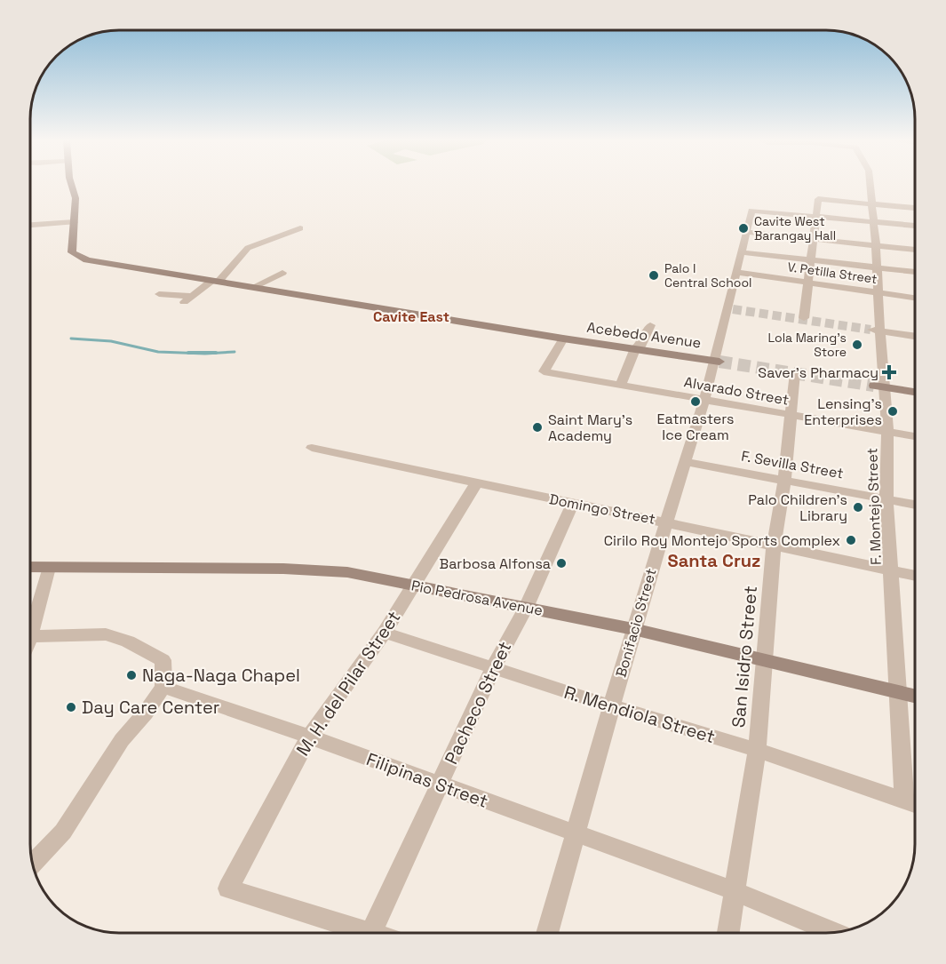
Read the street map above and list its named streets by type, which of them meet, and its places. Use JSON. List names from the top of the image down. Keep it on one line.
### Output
{"streets":{"main road":["Acebedo Avenue","Pio Pedrosa Avenue"],"street":["V. Petilla Street","Alvarado Street","F. Sevilla Street","F. Montejo Street","Domingo Street","Bonifacio Street","San Isidro Street","M. H. del Pilar Street","Pacheco Street","R. Mendiola Street","Filipinas Street"]},"crossings":[["V. Petilla Street","F. Montejo Street"],["V. Petilla Street","Bonifacio Street"],["Acebedo Avenue","Alvarado Street"],["Acebedo Avenue","Bonifacio Street"],["Alvarado Street","F. Montejo Street"],["Alvarado Street","Bonifacio Street"],["Alvarado Street","San Isidro Street"],["F. Sevilla Street","F. Montejo Street"],["F. Sevilla Street","Bonifacio Street"],["F. Sevilla Street","San Isidro Street"],["F. Montejo Street","Domingo Street"],["F. Montejo Street","Pio Pedrosa Avenue"],["F. Montejo Street","R. Mendiola Street"],["Domingo Street","Bonifacio Street"],["Domingo Street","San Isidro Street"],["Domingo Street","M. H. del Pilar Street"],["Domingo Street","Pacheco Street"],["Pio Pedrosa Avenue","Bonifacio Street"],["Pio Pedrosa Avenue","San Isidro Street"],["Pio Pedrosa Avenue","M. H. del Pilar Street"],["Pio Pedrosa Avenue","Pacheco Street"],["Bonifacio Street","R. Mendiola Street"],["Bonifacio Street","Filipinas Street"],["San Isidro Street","R. Mendiola Street"],["San Isidro Street","Filipinas Street"],["M. H. del Pilar Street","Pacheco Street"],["M. H. del Pilar Street","R. Mendiola Street"],["M. H. del Pilar Street","Filipinas Street"],["Pacheco Street","R. Mendiola Street"],["Pacheco Street","Filipinas Street"]],"districts":["Cavite East","Santa Cruz"],"places":{"other":["Cavite West Barangay Hall","Palo I Central School","Lola Maring's Store","Eatmasters Ice Cream","Lensing's Enterprises","Saint Mary's Academy","Palo Children's Library","Cirilo Roy Montejo Sports Complex","Barbosa Alfonsa","Naga-Naga Chapel","Day Care Center"],"health":["Saver's Pharmacy"]}}
